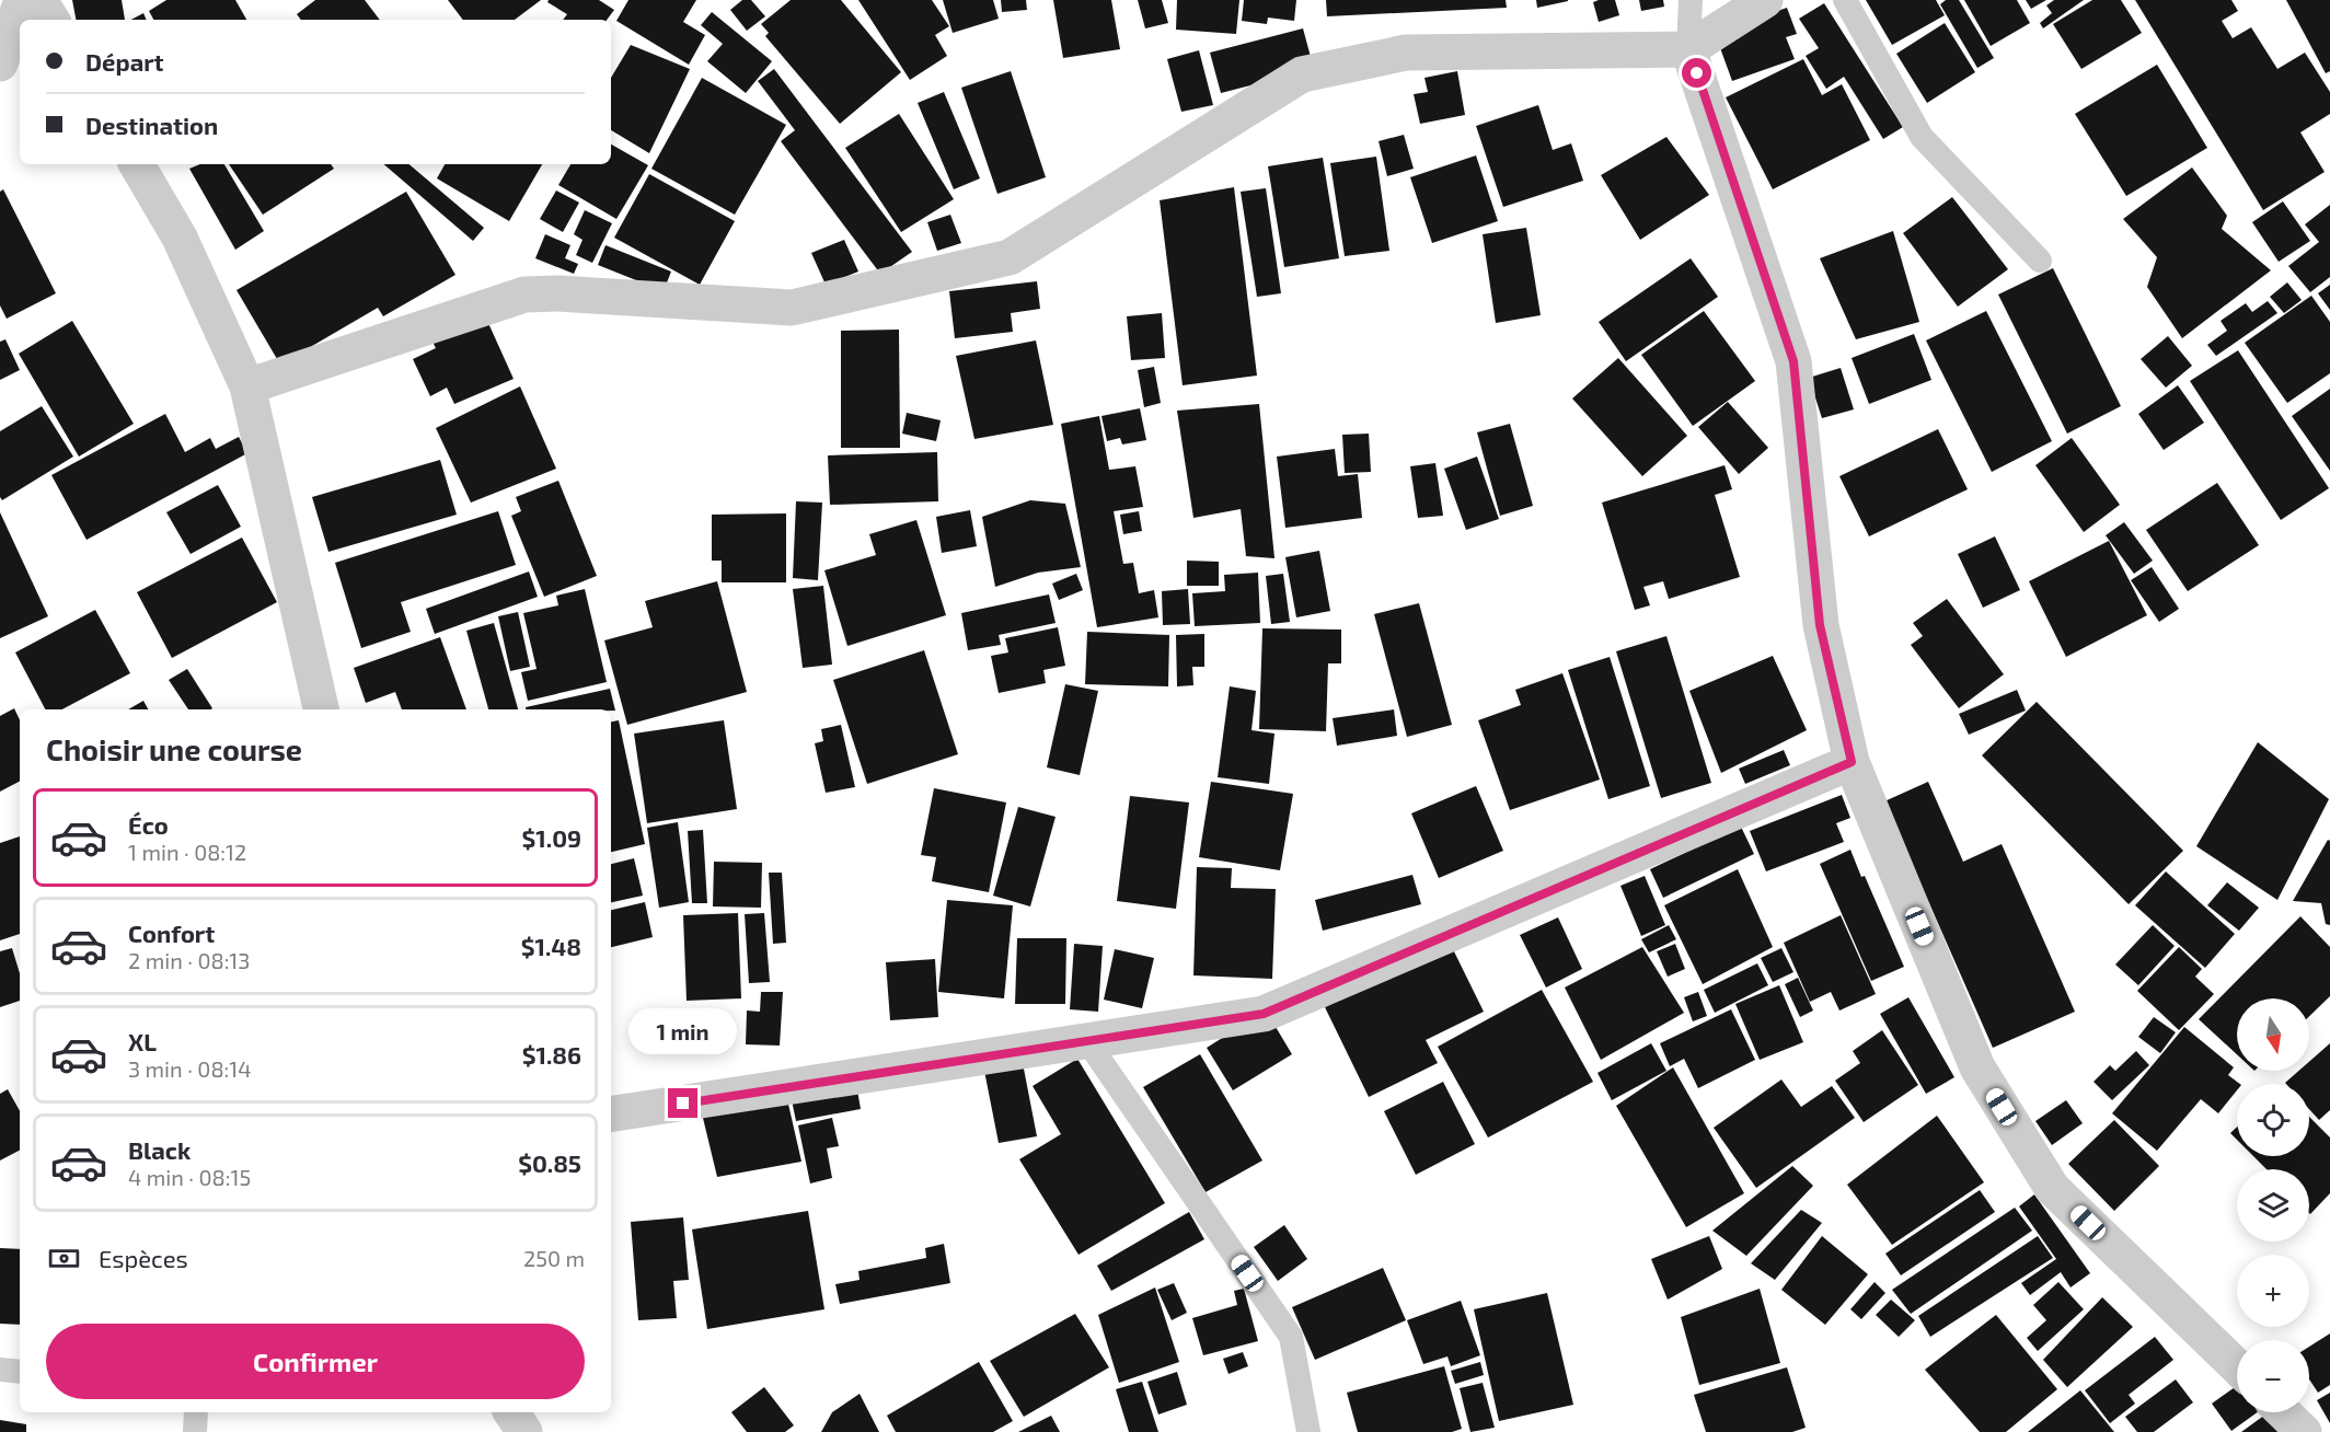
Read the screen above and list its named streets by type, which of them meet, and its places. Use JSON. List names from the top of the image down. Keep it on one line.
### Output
{"north":"bottom","page":{"banner":["Départ","Destination"],"heading":"Choisir une course","list":[{"name":"Éco","note":"1 min · 08:12","value":"$1.09"},{"name":"Confort","note":"2 min · 08:13","value":"$1.48"},{"name":"XL","note":"3 min · 08:14","value":"$1.86"},{"name":"Black","note":"4 min · 08:15","value":"$0.85"}],"map_buttons":["+","−"],"bubble":"1 min","pay":["Espèces","250 m"],"buttons":"Confirmer"}}
